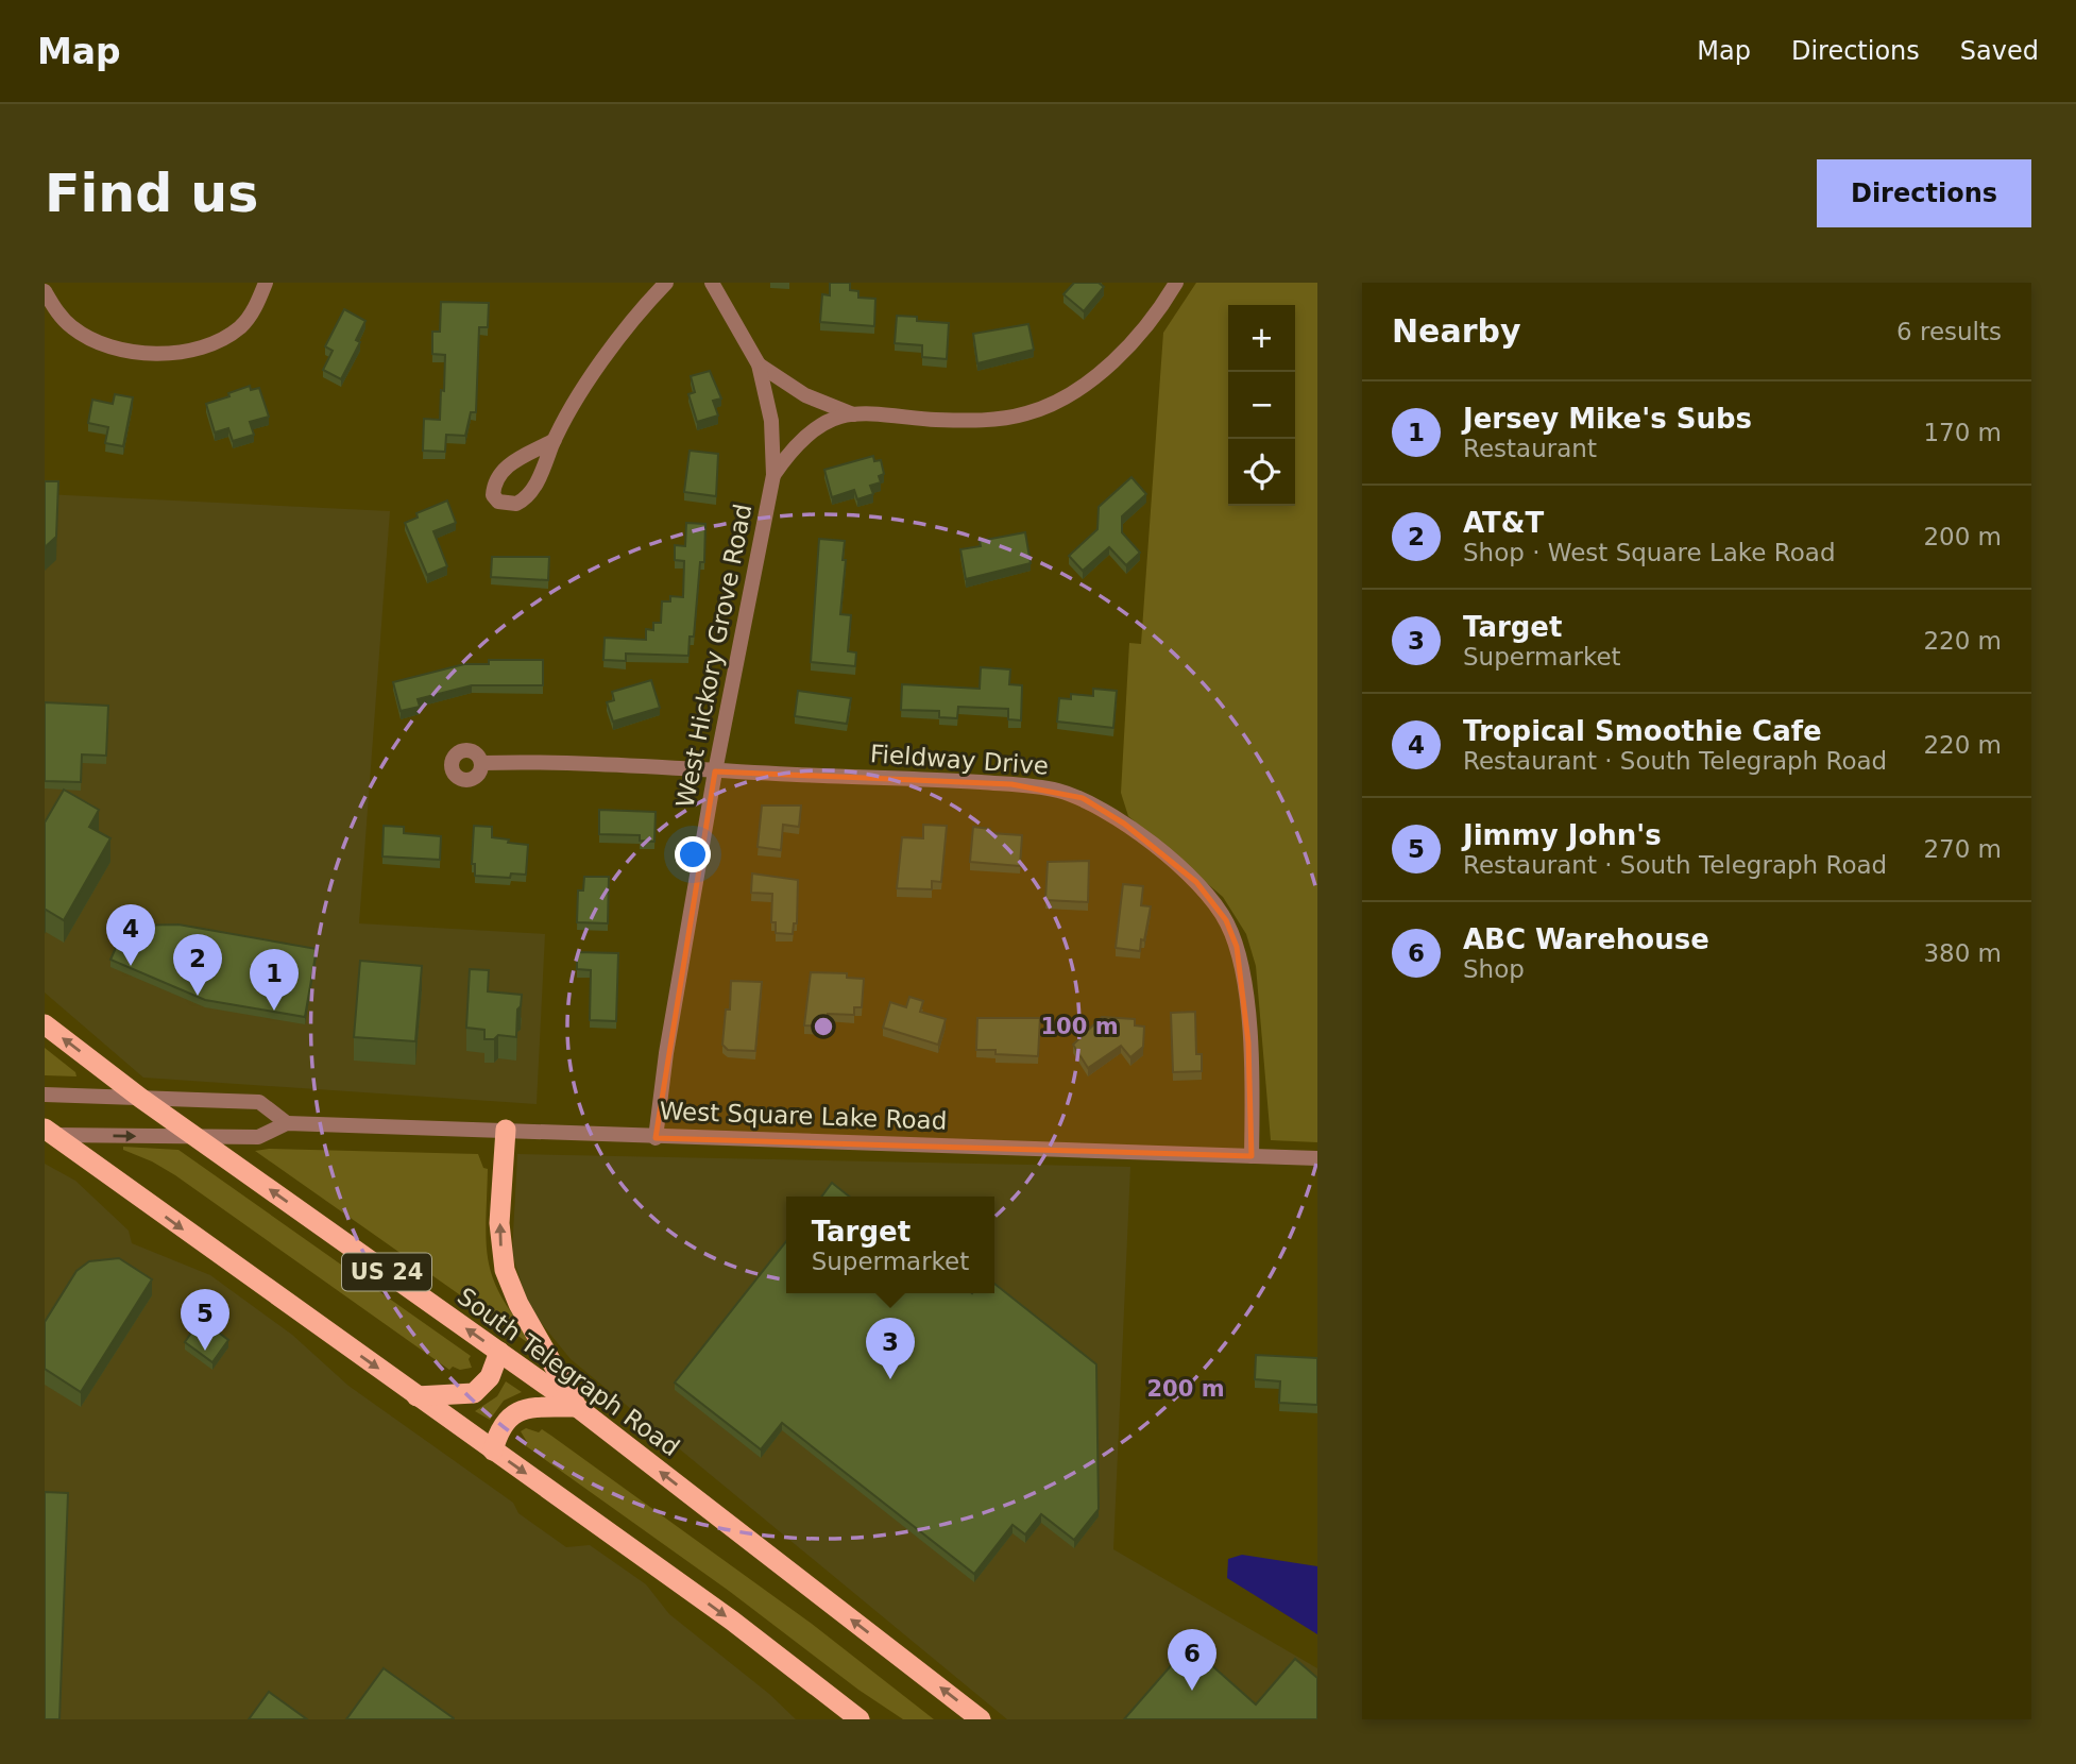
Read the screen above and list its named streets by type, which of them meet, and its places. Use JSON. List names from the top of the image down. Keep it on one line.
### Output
{"streets":{"highway":["US 24","South Telegraph Road"],"street":["West Hickory Grove Road","Fieldway Drive","West Square Lake Road"]},"crossings":[["West Hickory Grove Road","Fieldway Drive"],["West Hickory Grove Road","West Square Lake Road"],["Fieldway Drive","West Square Lake Road"],["West Square Lake Road","South Telegraph Road"]],"page":{"header":"Map","nav":["Map","Directions","Saved"],"buttons":"Directions","title":"Find us","heading":["Nearby","6 results"],"map_buttons":["+","−"],"list":[{"mark":"1","name":"Jersey Mike's Subs","note":"Restaurant","value":"170 m"},{"mark":"2","name":"AT&T","note":"Shop · West Square Lake Road","value":"200 m"},{"mark":"3","name":"Target","note":"Supermarket","value":"220 m"},{"mark":"4","name":"Tropical Smoothie Cafe","note":"Restaurant · South Telegraph Road","value":"220 m"},{"mark":"5","name":"Jimmy John's","note":"Restaurant · South Telegraph Road","value":"270 m"},{"mark":"6","name":"ABC Warehouse","note":"Shop","value":"380 m"}],"pins":["4","2","1","5","3","6"],"popup":["Target","Supermarket"]},"rings":["100 m","200 m"]}
